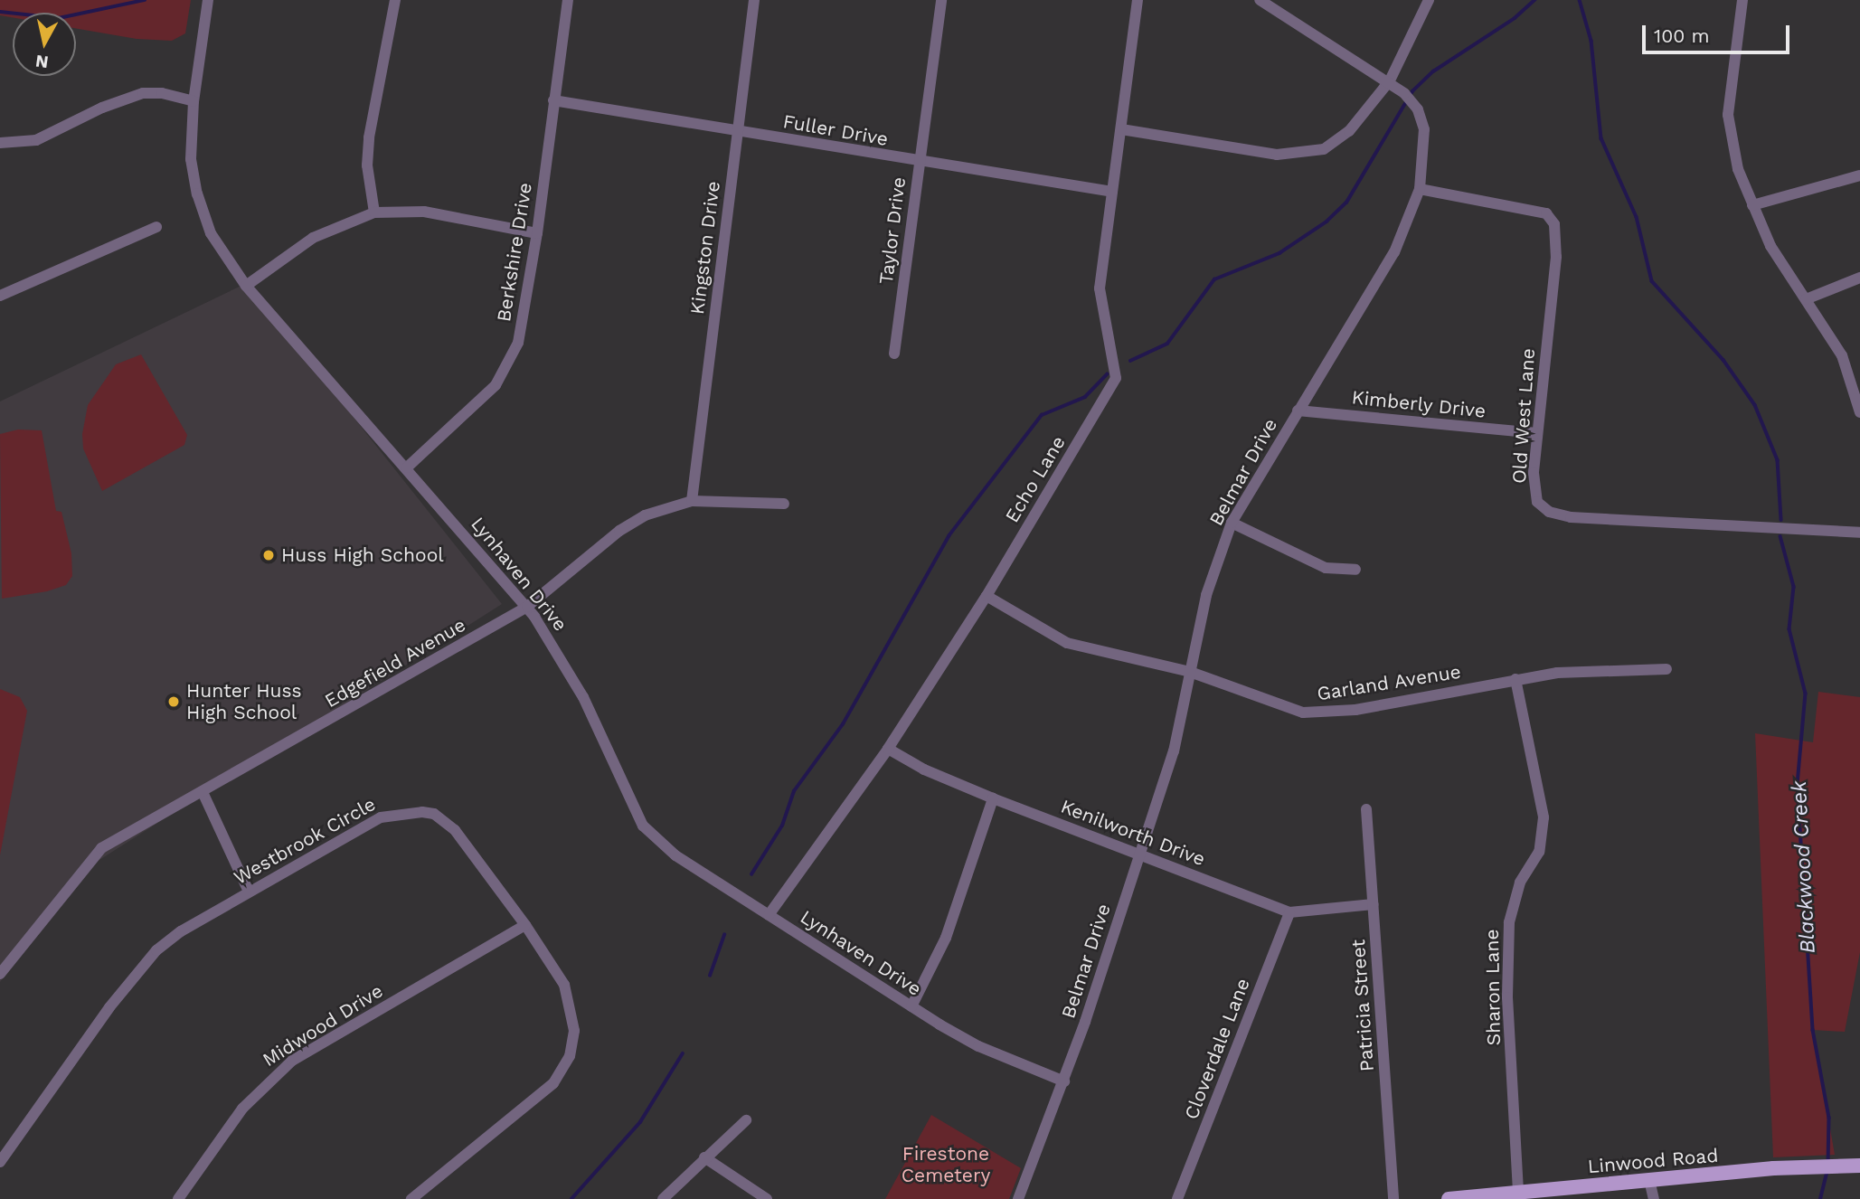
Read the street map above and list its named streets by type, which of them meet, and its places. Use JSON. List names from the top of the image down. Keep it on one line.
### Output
{"streets":{"main road":["Linwood Road"],"street":["Fuller Drive","Taylor Drive","Kingston Drive","Berkshire Drive","Kimberly Drive","Old West Lane","Belmar Drive","Echo Lane","Lynhaven Drive","Edgefield Avenue","Garland Avenue","Kenilworth Drive","Westbrook Circle","Sharon Lane","Patricia Street","Midwood Drive","Cloverdale Lane"]},"crossings":[["Fuller Drive","Taylor Drive"],["Fuller Drive","Kingston Drive"],["Fuller Drive","Berkshire Drive"],["Fuller Drive","Echo Lane"],["Kingston Drive","Edgefield Avenue"],["Berkshire Drive","Lynhaven Drive"],["Kimberly Drive","Old West Lane"],["Kimberly Drive","Belmar Drive"],["Old West Lane","Belmar Drive"],["Belmar Drive","Lynhaven Drive"],["Belmar Drive","Garland Avenue"],["Belmar Drive","Kenilworth Drive"],["Echo Lane","Lynhaven Drive"],["Echo Lane","Garland Avenue"],["Echo Lane","Kenilworth Drive"],["Lynhaven Drive","Edgefield Avenue"],["Garland Avenue","Sharon Lane"],["Kenilworth Drive","Patricia Street"],["Kenilworth Drive","Cloverdale Lane"],["Westbrook Circle","Midwood Drive"],["Sharon Lane","Linwood Road"]],"water":["Blackwood Creek"],"parks":["Firestone Cemetery"],"places":["Huss High School","Hunter Huss High School"],"scale_bar":"100 m","north":"bottom"}
